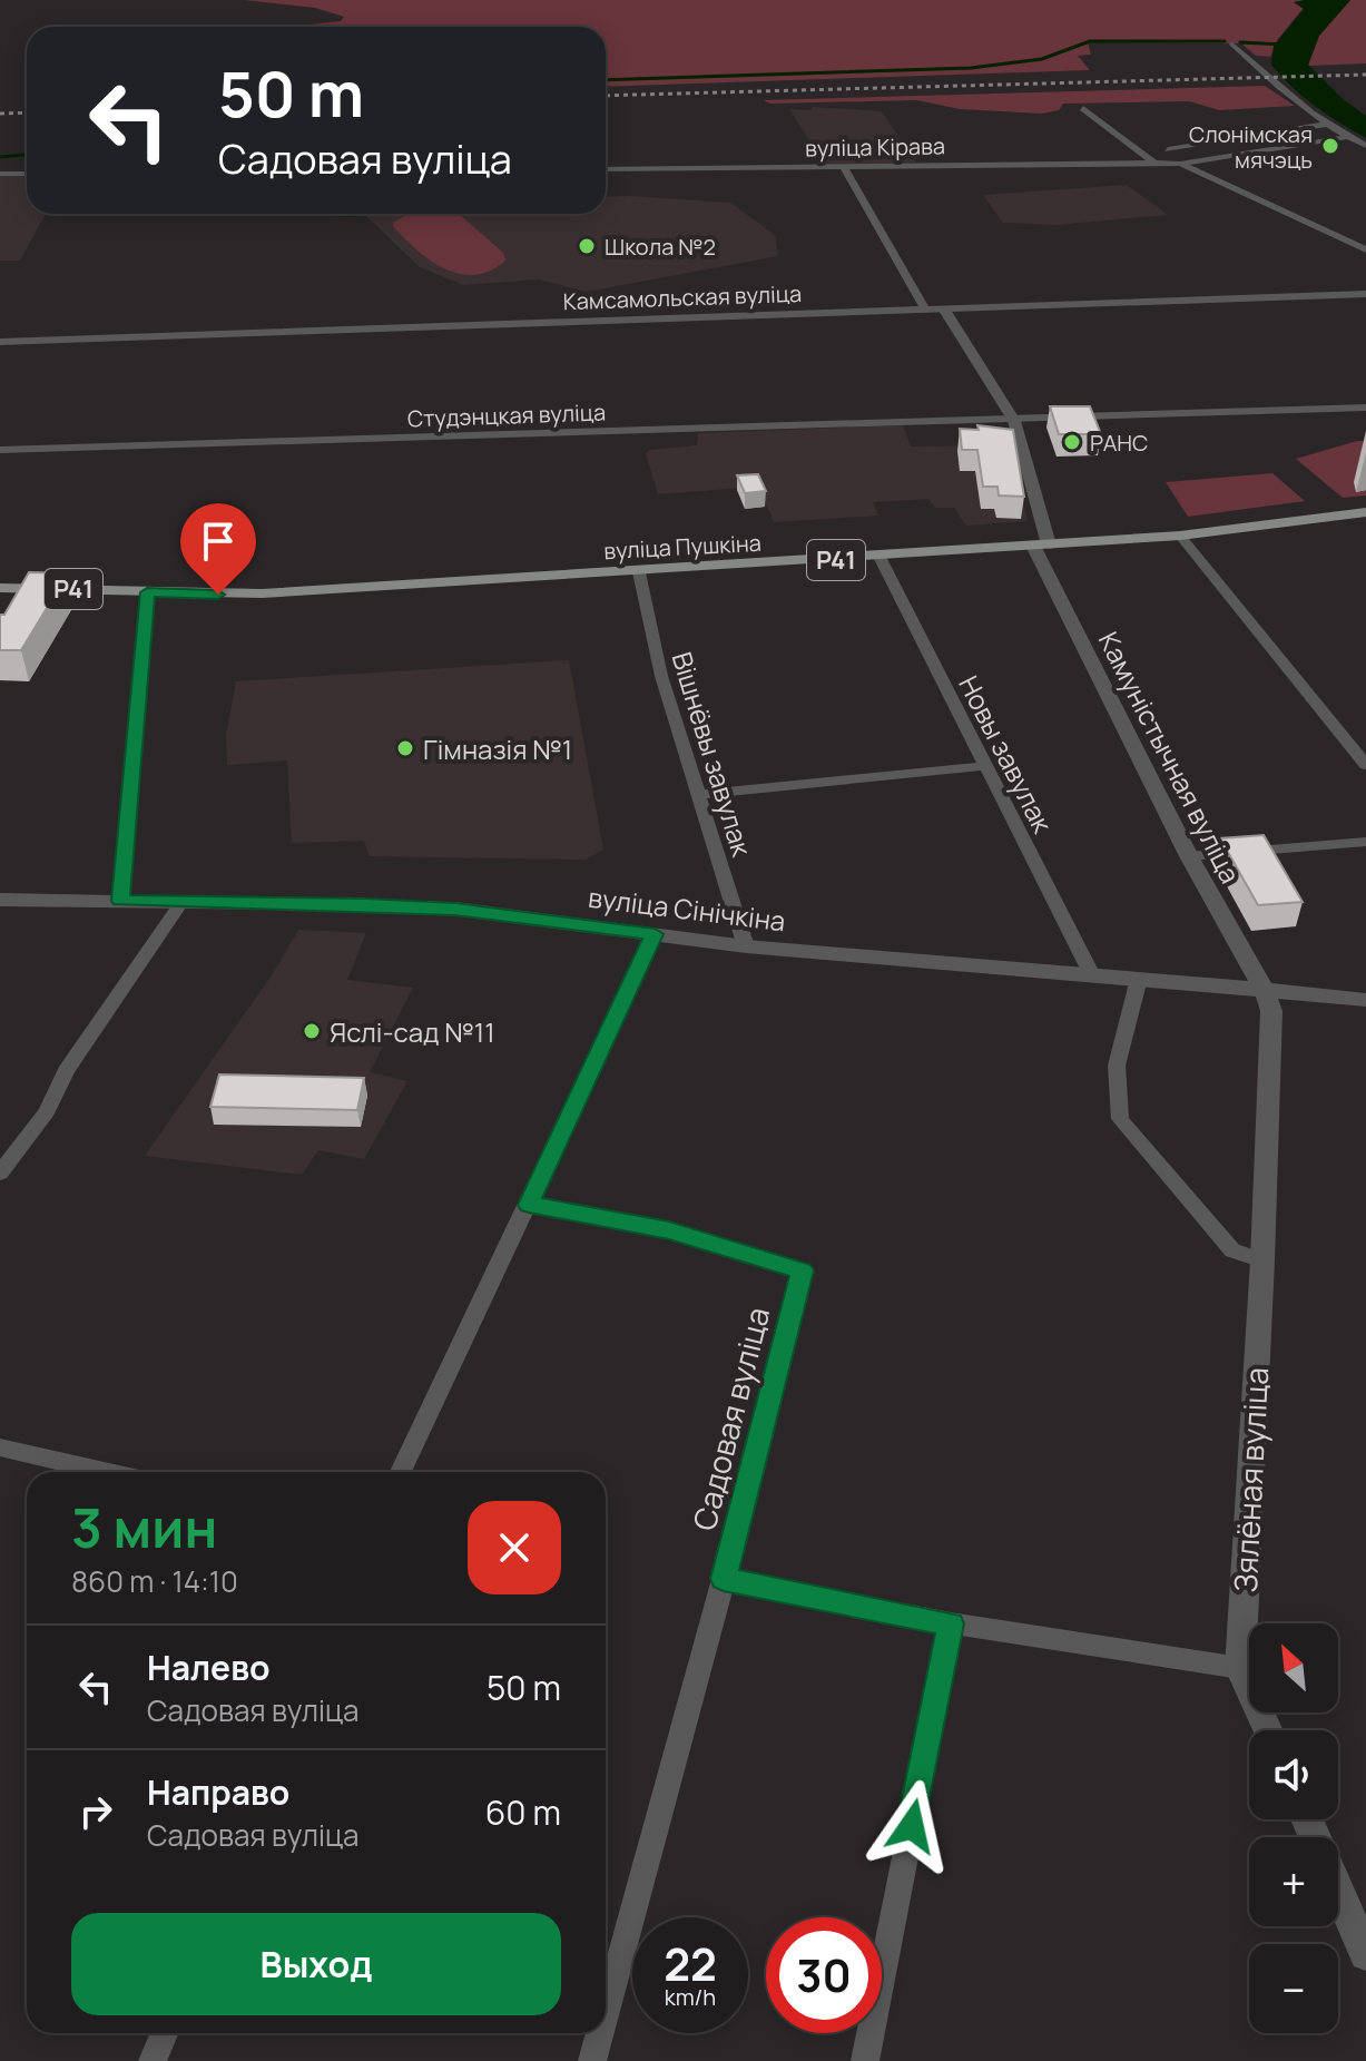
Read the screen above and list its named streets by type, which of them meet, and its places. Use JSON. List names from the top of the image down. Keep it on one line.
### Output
{"streets":{"main road":["вуліца Пушкіна","Р41"],"street":["вуліца Кірава","Камсамольская вуліца","Студэнцкая вуліца","Вішнёвы завулак","Новы завулак","Камуністычная вуліца","вуліца Сінічкіна","Садовая вуліца","Зялёная вуліца"]},"crossings":[["Камсамольская вуліца","Камуністычная вуліца"],["Студэнцкая вуліца","Камуністычная вуліца"],["вуліца Пушкіна","Вішнёвы завулак"],["вуліца Пушкіна","Новы завулак"],["вуліца Пушкіна","Камуністычная вуліца"],["Вішнёвы завулак","вуліца Сінічкіна"],["Новы завулак","вуліца Сінічкіна"],["Камуністычная вуліца","вуліца Сінічкіна"],["Камуністычная вуліца","Зялёная вуліца"],["вуліца Сінічкіна","Зялёная вуліца"]],"places":["Слонімская мячэць","Школа №2","РАНС","Гімназія №1","Яслі-сад №11"],"north":"top left","page":{"turn":["50 m","Садовая вуліца"],"heading":["3 мин","860 m · 14:10"],"map_buttons":["+","−"],"list":[{"name":"Налево","note":"Садовая вуліца","value":"50 m"},{"name":"Направо","note":"Садовая вуліца","value":"60 m"}],"buttons":"Выход","speed":"22 km/h","limit":"30"}}
